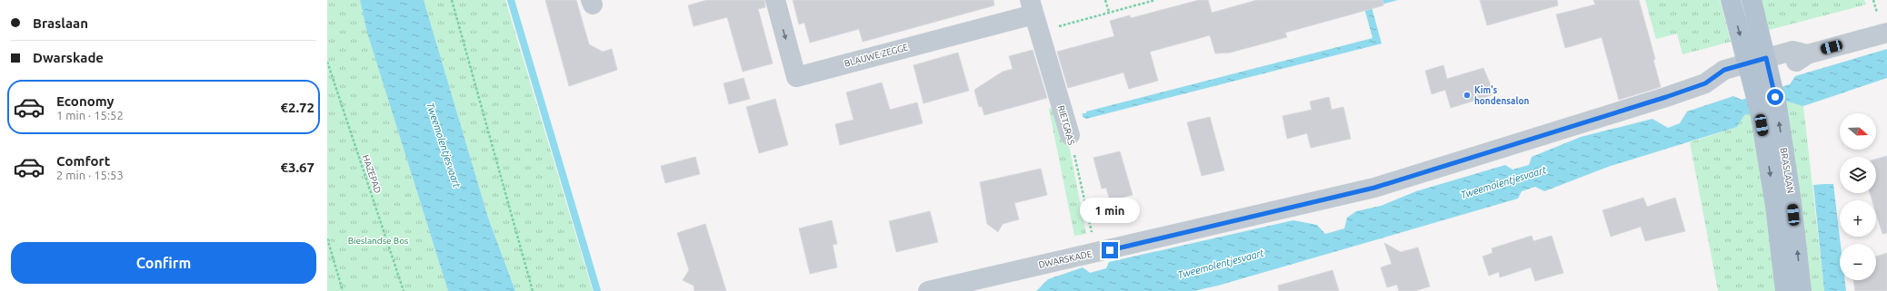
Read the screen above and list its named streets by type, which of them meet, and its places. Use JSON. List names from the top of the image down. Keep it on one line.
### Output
{"streets":{"main road":["BRASLAAN"],"street":["BLAUWE ZEGGE","RIETGRAS","DWARSKADE"],"path":["HAZEPAD"]},"crossings":[["BLAUWE ZEGGE","RIETGRAS"],["RIETGRAS","DWARSKADE"],["BRASLAAN","DWARSKADE"]],"water":["Tweemolentjesvaart"],"parks":["Bieslandse Bos"],"places":["Kim's hondensalon"],"north":"right","page":{"banner":["Braslaan","Dwarskade"],"list":[{"name":"Economy","note":"1 min · 15:52","value":"€2.72"},{"name":"Comfort","note":"2 min · 15:53","value":"€3.67"}],"map_buttons":["+","−"],"bubble":"1 min","buttons":"Confirm"}}
